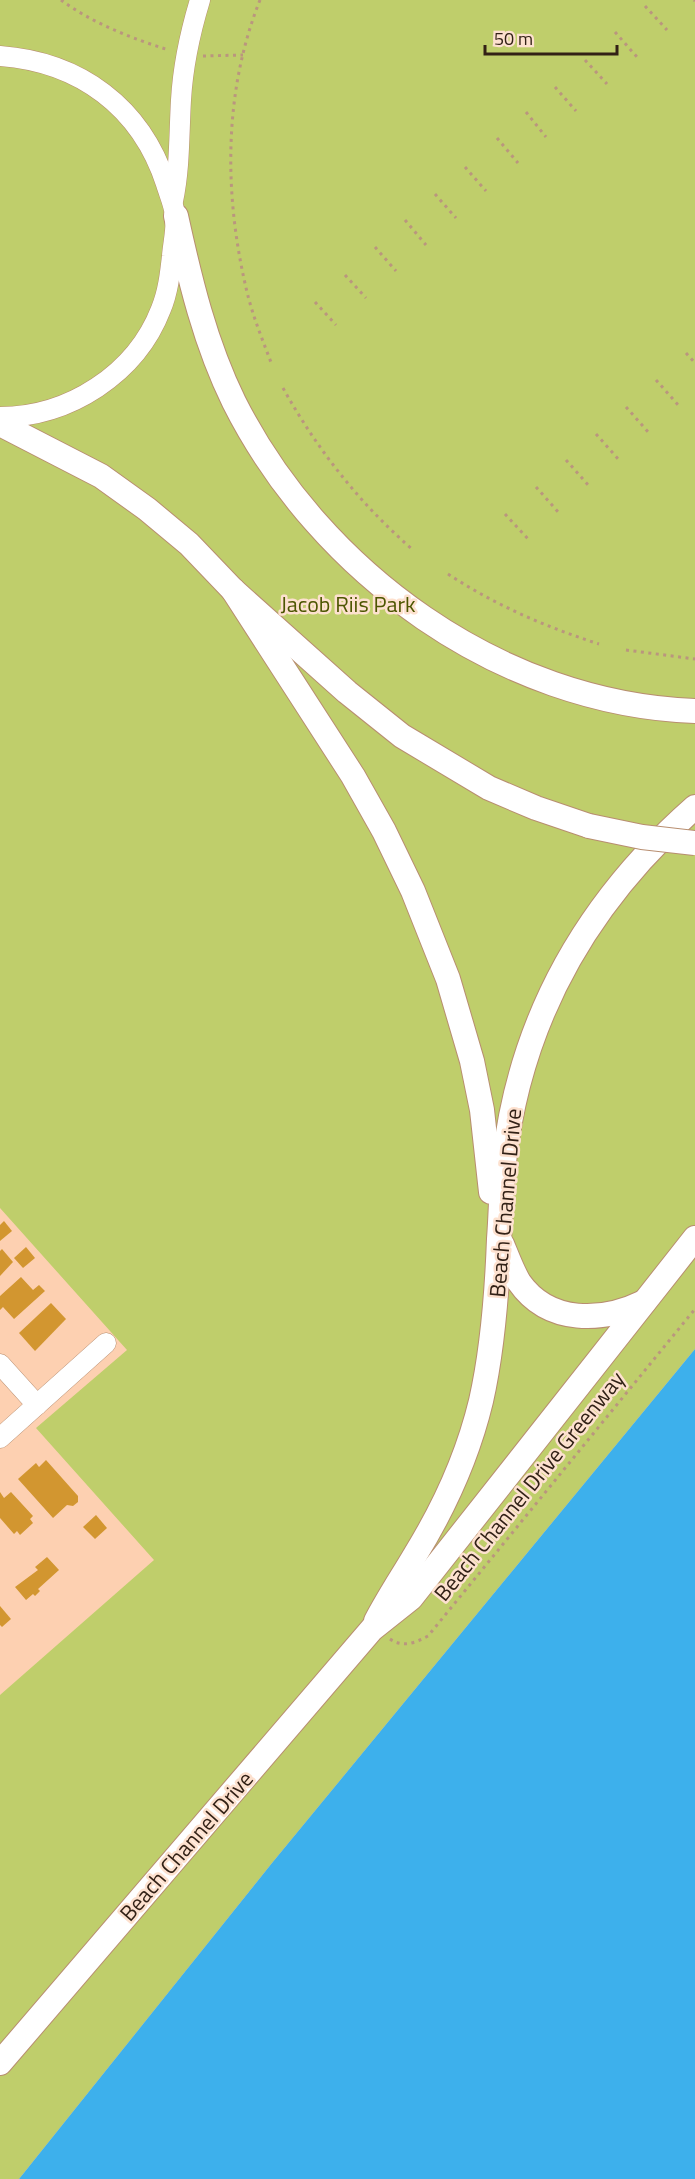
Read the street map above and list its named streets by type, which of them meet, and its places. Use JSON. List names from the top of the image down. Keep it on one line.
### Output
{"streets":{"main road":["Beach Channel Drive"],"path":["Beach Channel Drive Greenway"]},"crossings":[["Beach Channel Drive","Beach Channel Drive Greenway"]],"parks":["Jacob Riis Park"],"scale_bar":"50 m"}
